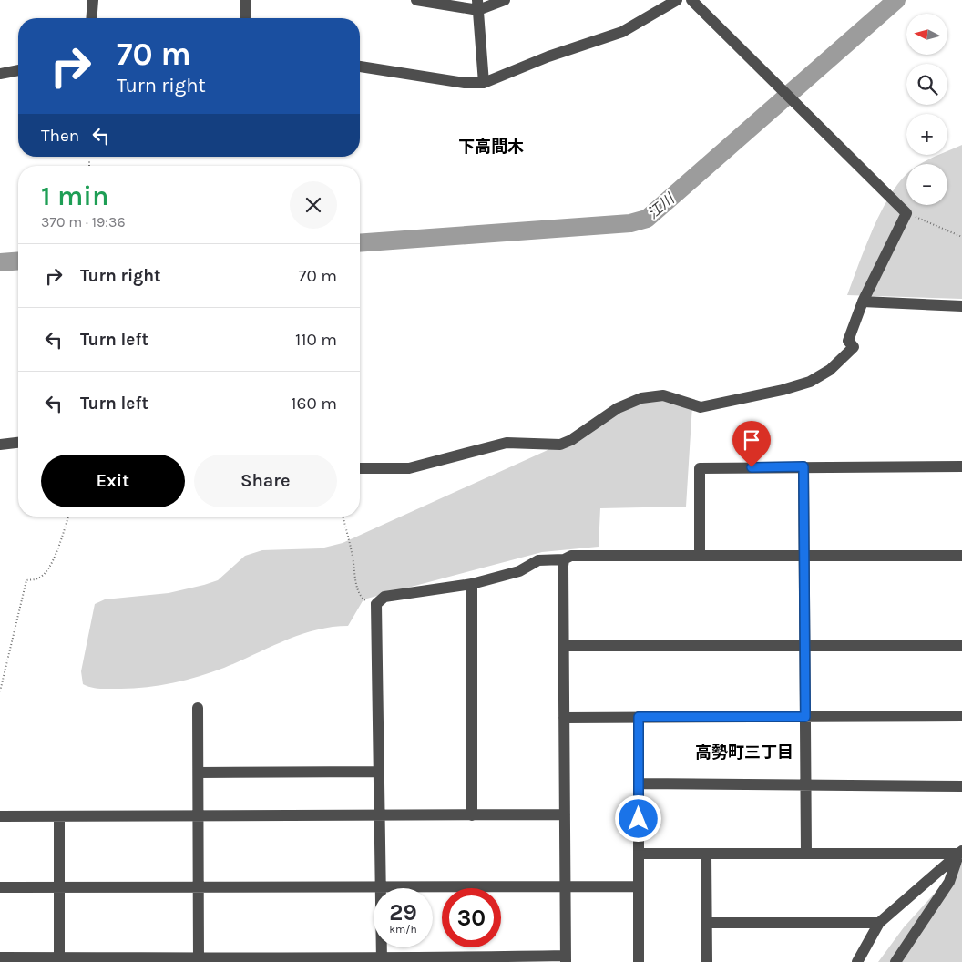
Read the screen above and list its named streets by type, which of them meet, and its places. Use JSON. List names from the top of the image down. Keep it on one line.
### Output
{"districts":["下高間木","高勢町三丁目"],"water":["江川"],"north":"left","page":{"map_buttons":["+","−"],"turn":["70 m","Turn right"],"then":"Then","heading":["1 min","370 m · 19:36"],"list":[{"name":"Turn right","value":"70 m"},{"name":"Turn left","value":"110 m"},{"name":"Turn left","value":"160 m"}],"buttons":["Exit","Share"],"speed":"29 km/h","limit":"30"}}
